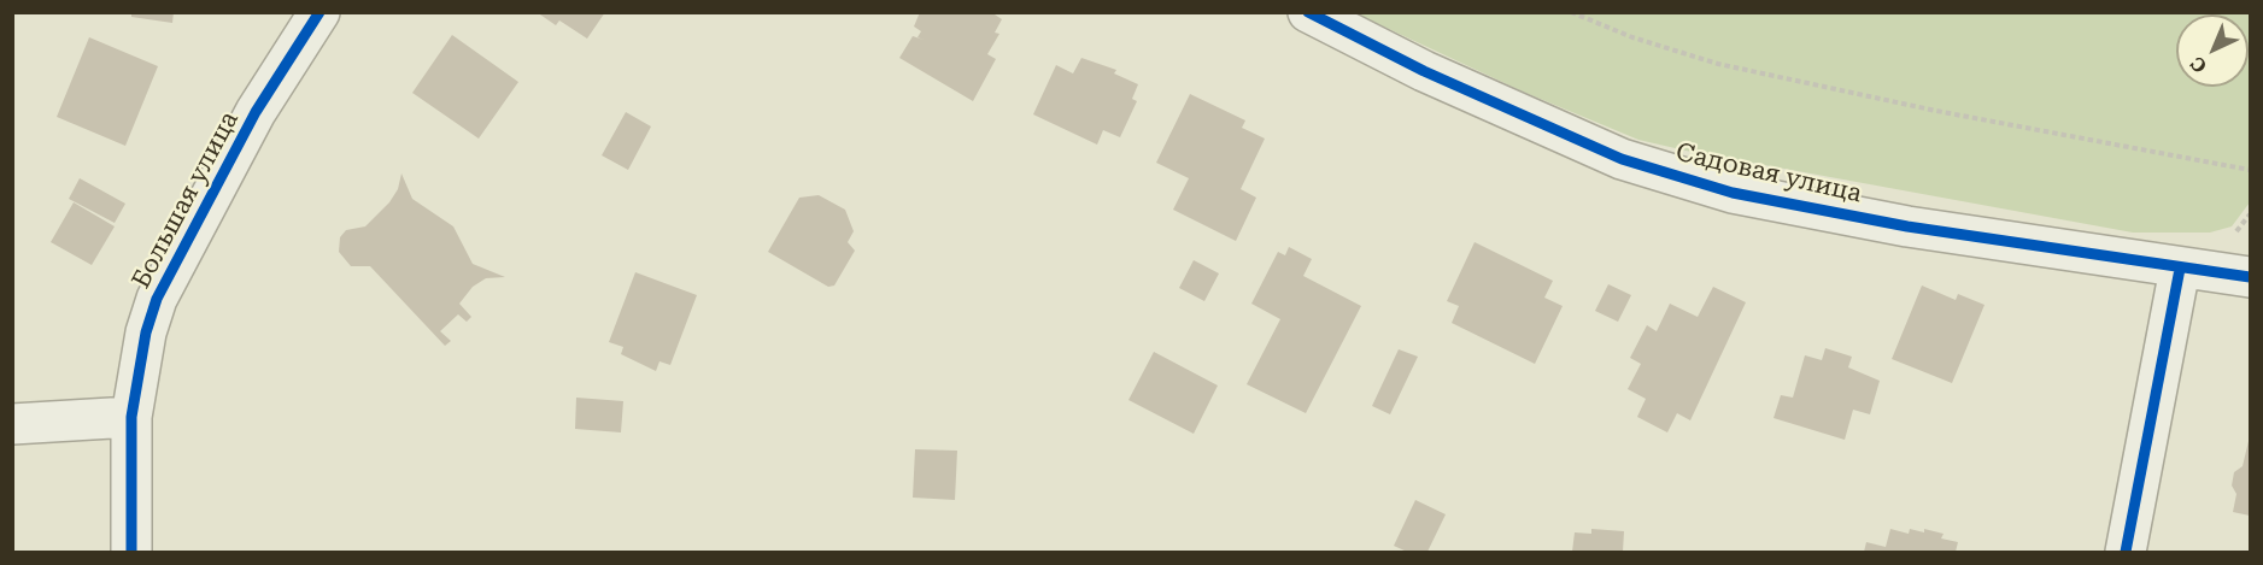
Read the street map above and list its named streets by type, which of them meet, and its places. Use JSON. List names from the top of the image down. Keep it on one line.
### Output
{"streets":{"street":["Садовая улица","Большая улица"]},"north":"bottom left"}
